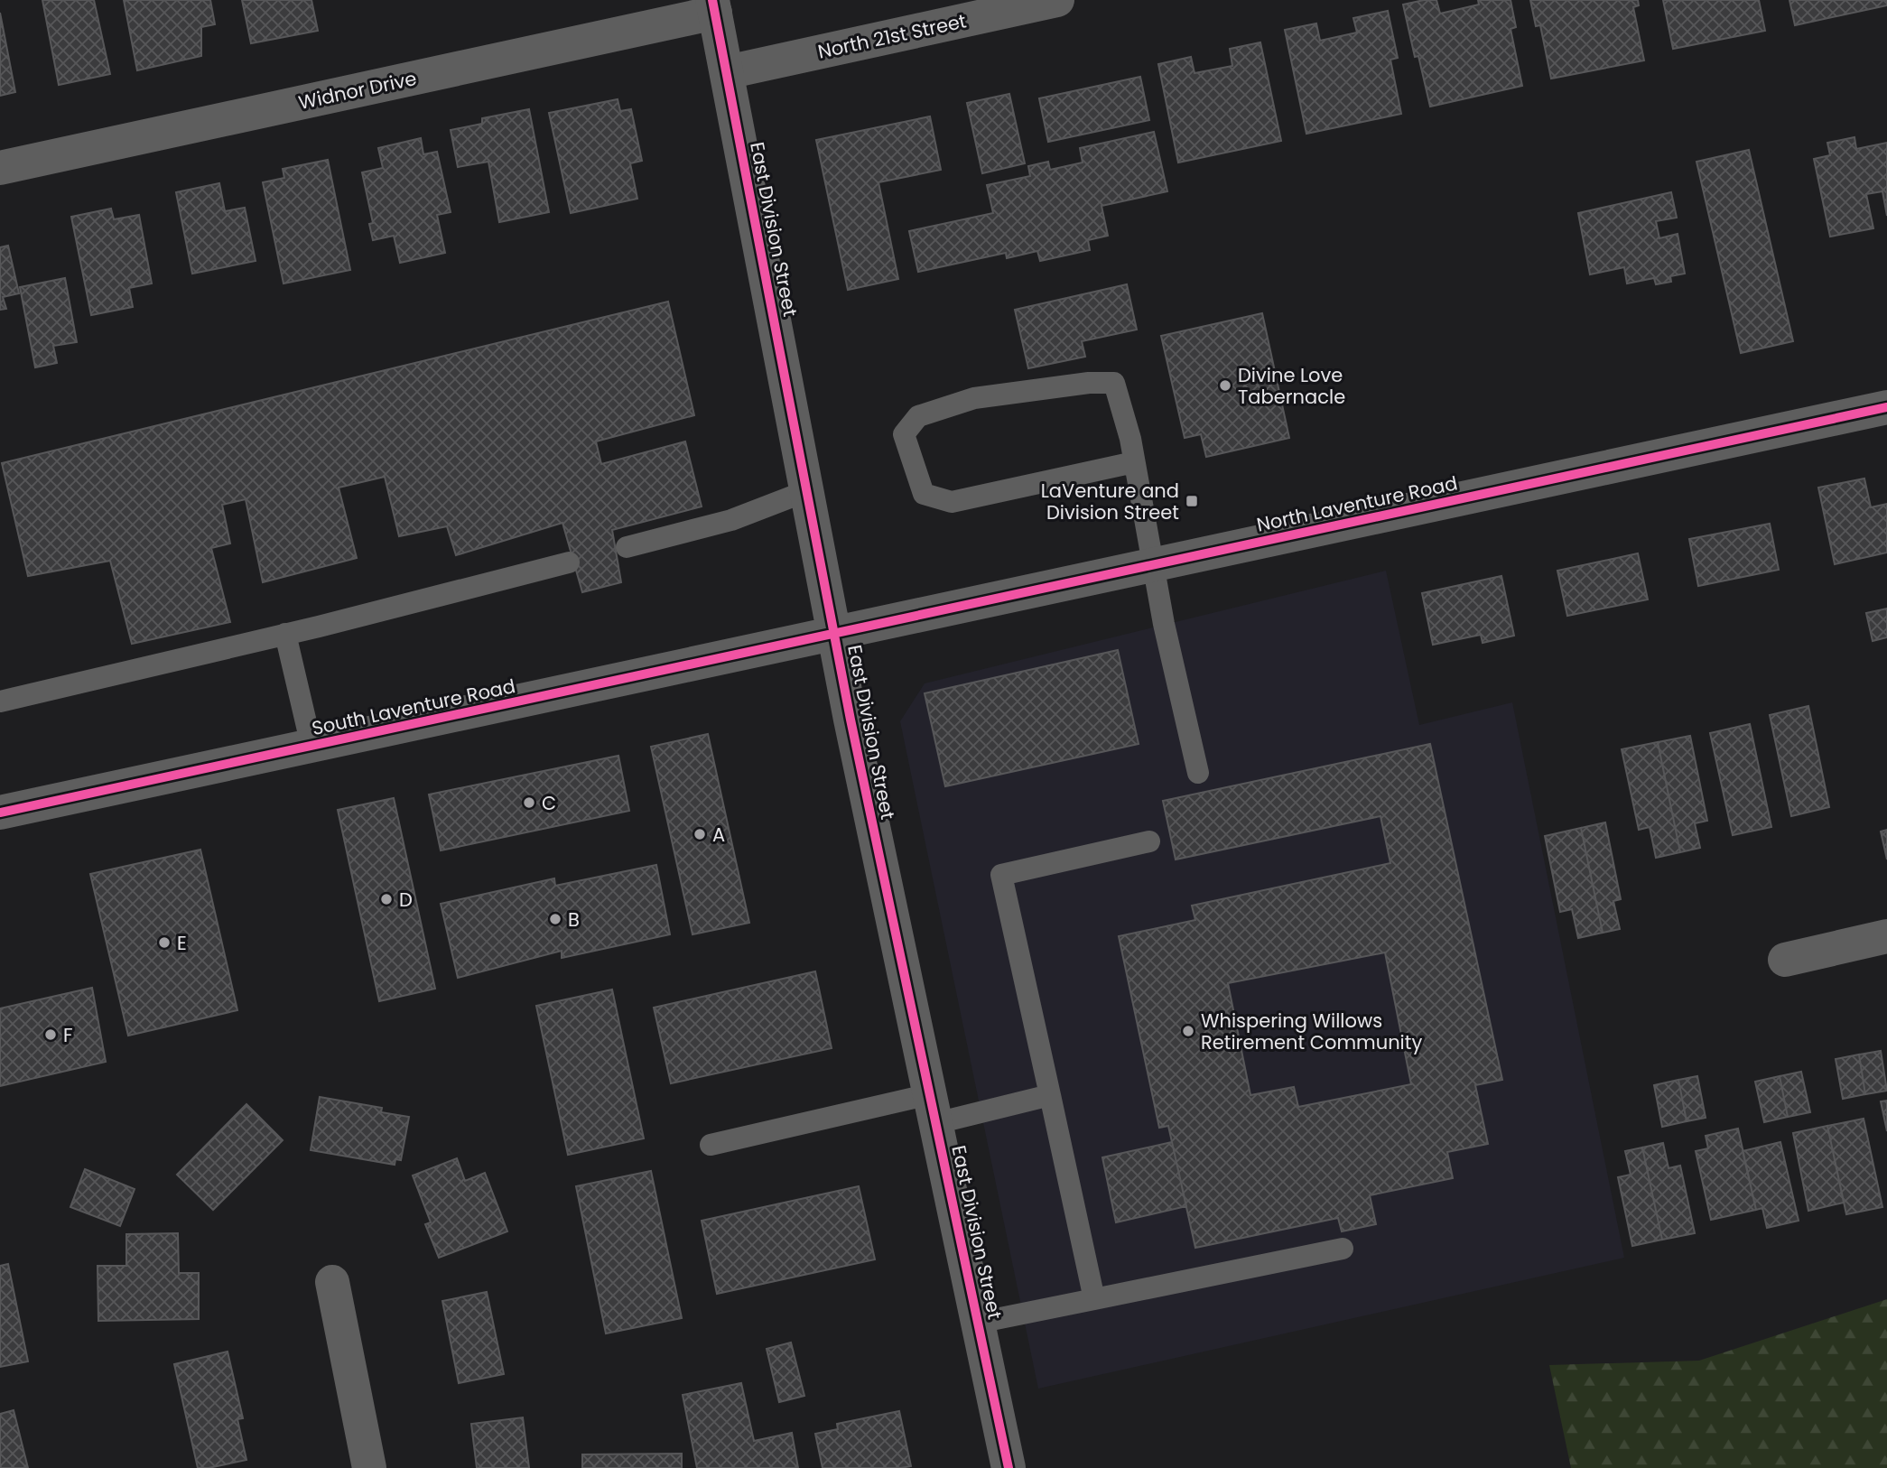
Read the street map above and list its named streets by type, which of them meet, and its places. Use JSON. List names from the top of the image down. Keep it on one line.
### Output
{"streets":{"street":["North 21st Street","Widnor Drive","East Division Street","North Laventure Road","South Laventure Road"]},"crossings":[["North 21st Street","East Division Street"],["Widnor Drive","East Division Street"],["East Division Street","North Laventure Road"],["East Division Street","South Laventure Road"],["North Laventure Road","South Laventure Road"]],"places":{"other":["Divine Love Tabernacle","C","A","D","B","E","Whispering Willows Retirement Community","F"],"transit":["LaVenture and Division Street"]}}
